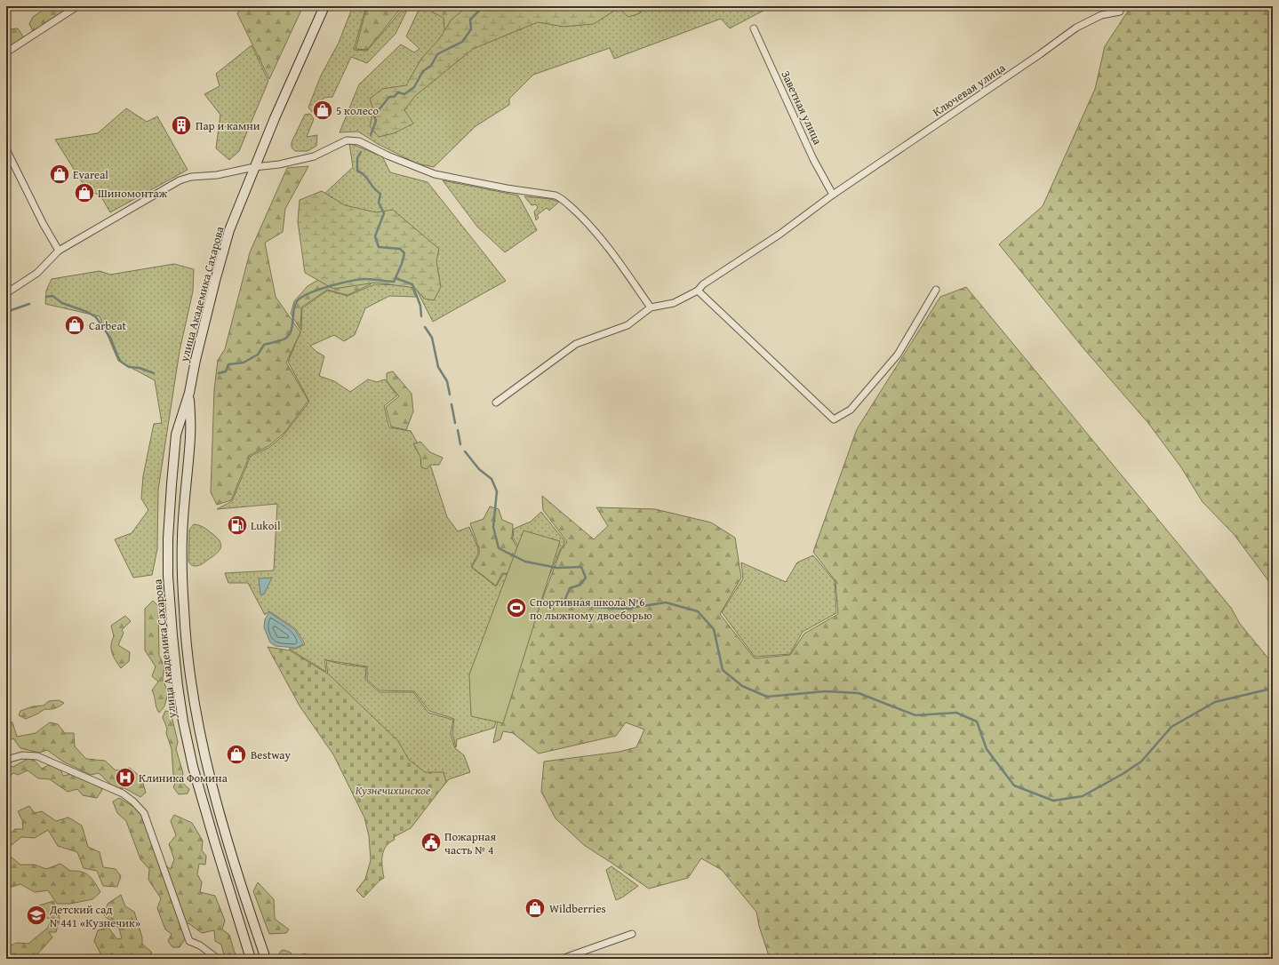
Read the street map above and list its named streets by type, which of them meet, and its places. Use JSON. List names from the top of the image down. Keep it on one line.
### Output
{"streets":{"main road":["улица Академика Сахарова"],"street":["Ключевая улица","Заветная улица"]},"crossings":[["Ключевая улица","Заветная улица"]],"parks":["Кузнечихинское"],"places":{"shop":["5 колесо","Evareal","Шиномонтаж","Carbeat","Bestway","Wildberries"],"building":["Пар и камни"],"fuel station":["Lukoil"],"sports":["Спортивная школа №6 по лыжному двоеборью"],"hospital":["Клиника Фомина"],"public building":["Пожарная часть № 4"],"school or university":["Детский сад №441 «Кузнечик»"]}}
